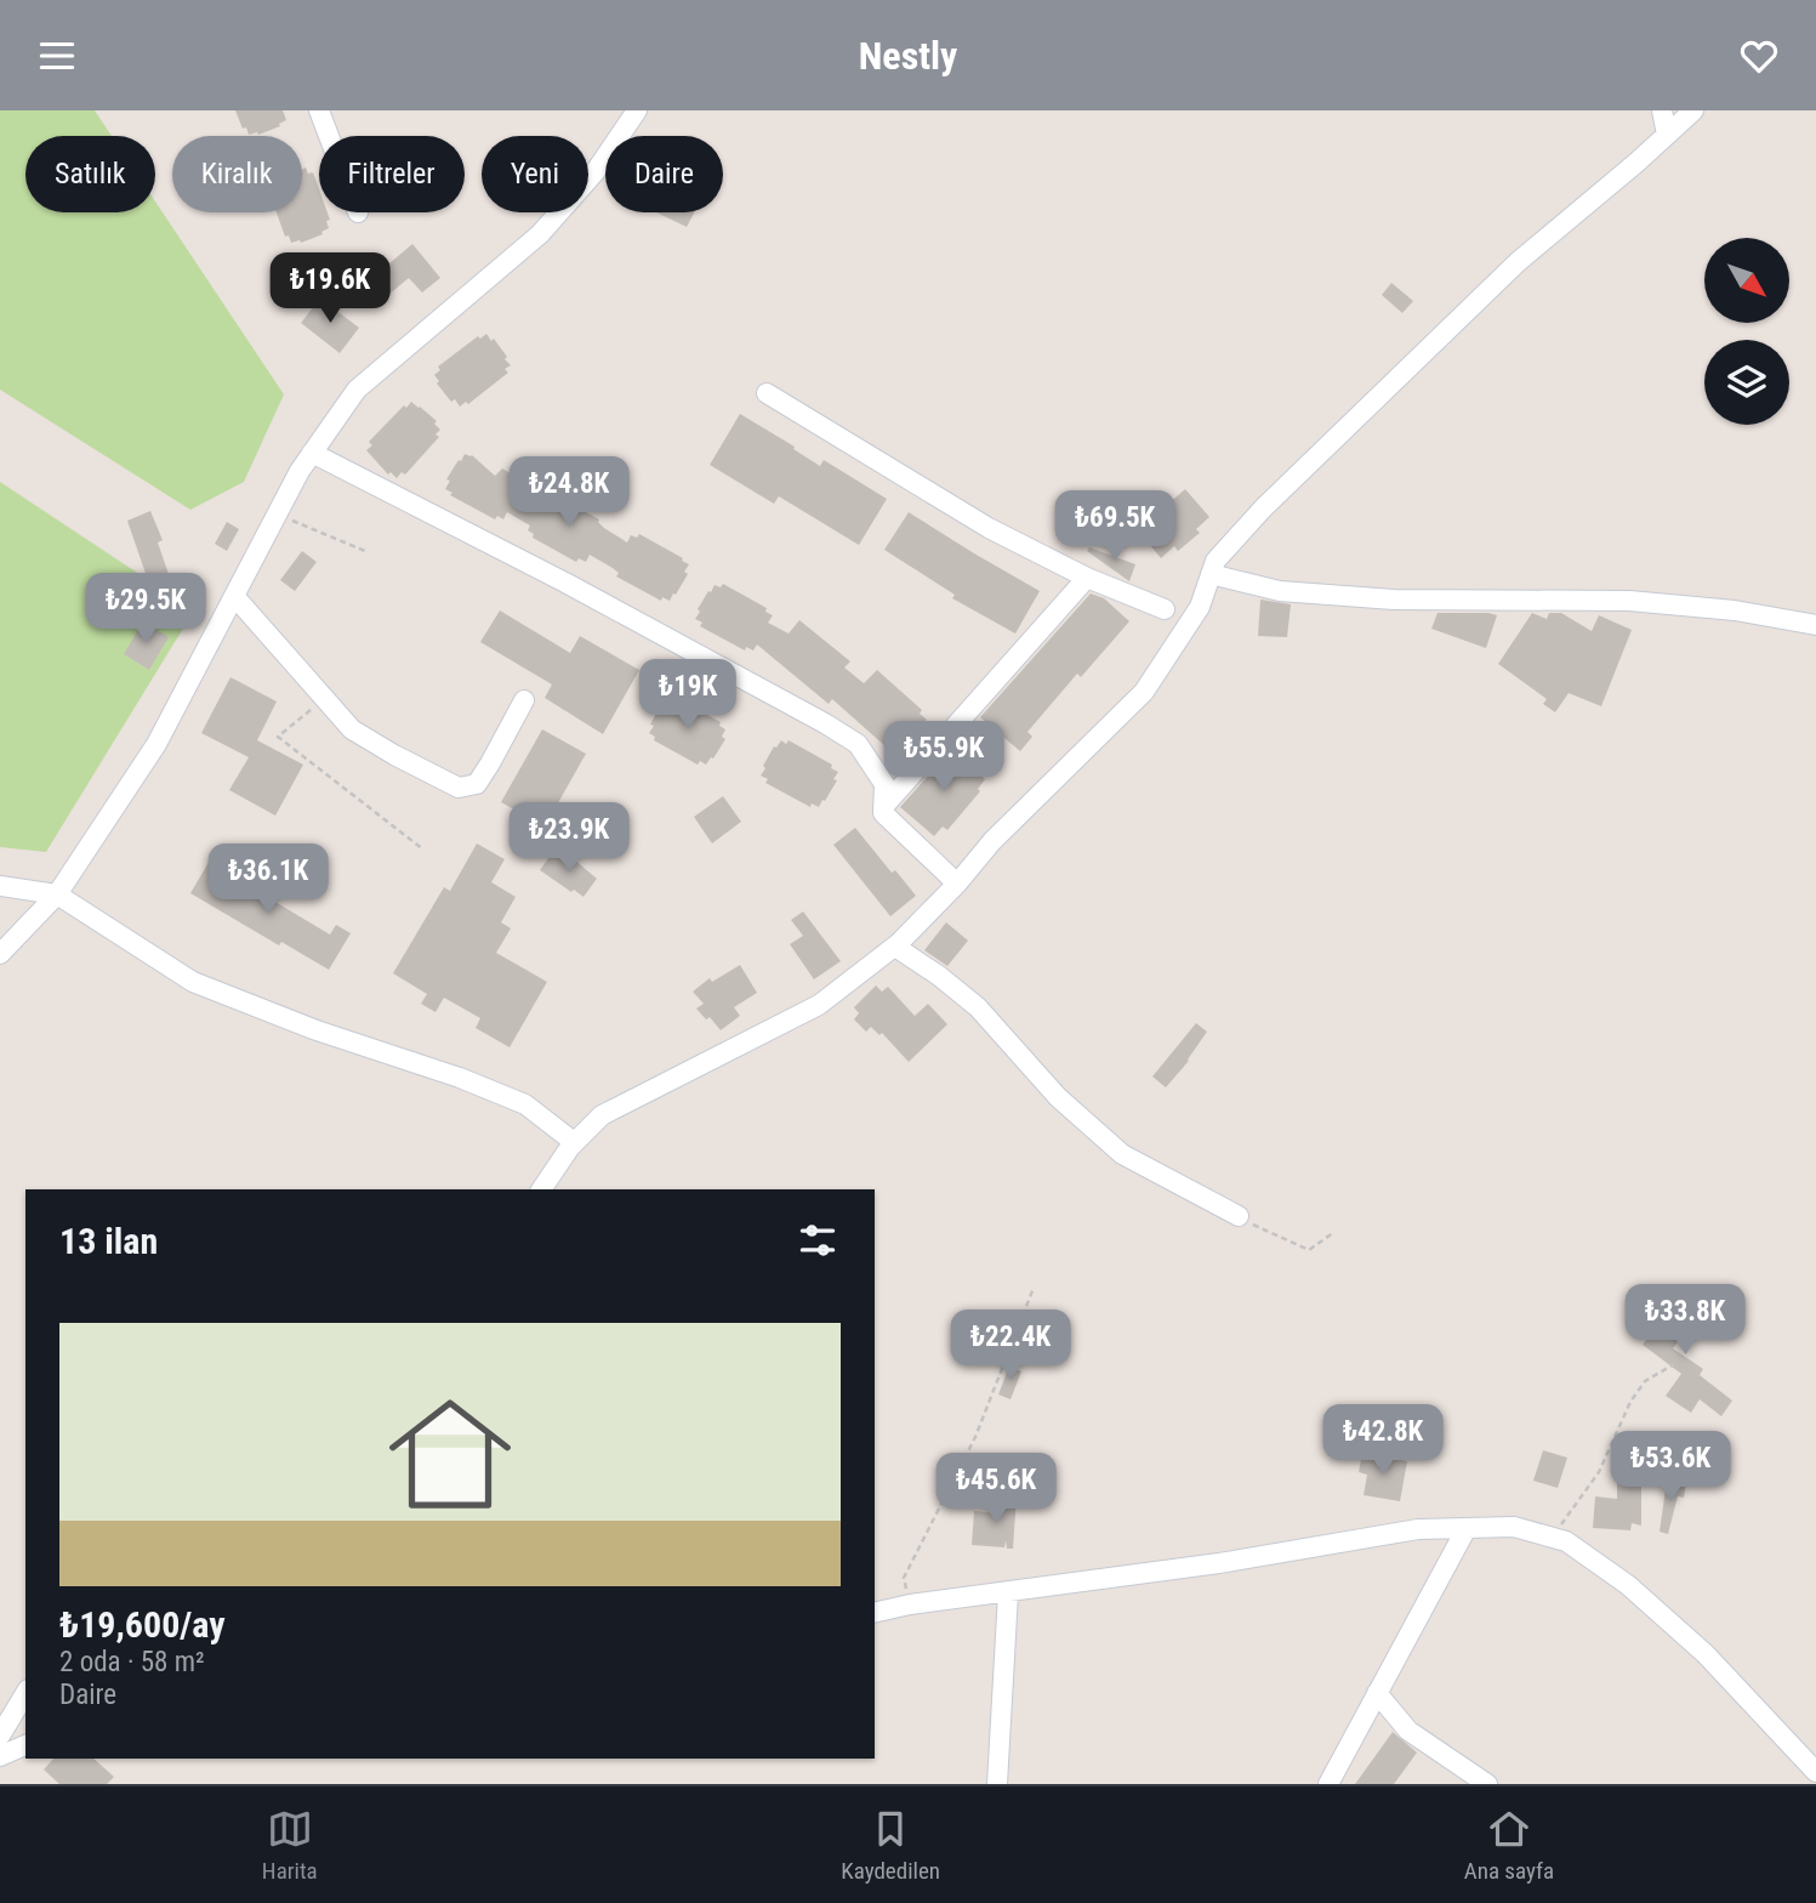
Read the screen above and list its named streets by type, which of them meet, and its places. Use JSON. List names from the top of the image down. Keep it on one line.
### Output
{"north":"bottom right","page":{"header":"Nestly","chip":["Satılık","Kiralık","Filtreler","Yeni","Daire"],"price":["₺19.6K","₺24.8K","₺69.5K","₺29.5K","₺19K","₺55.9K","₺23.9K","₺36.1K","₺33.8K","₺22.4K","₺42.8K","₺53.6K","₺45.6K"],"heading":"13 ilan","list":[{"name":"₺19,600/ay","note":"2 oda · 58 m² · Daire"}],"tabs":["Harita","Kaydedilen","Ana sayfa"]}}
